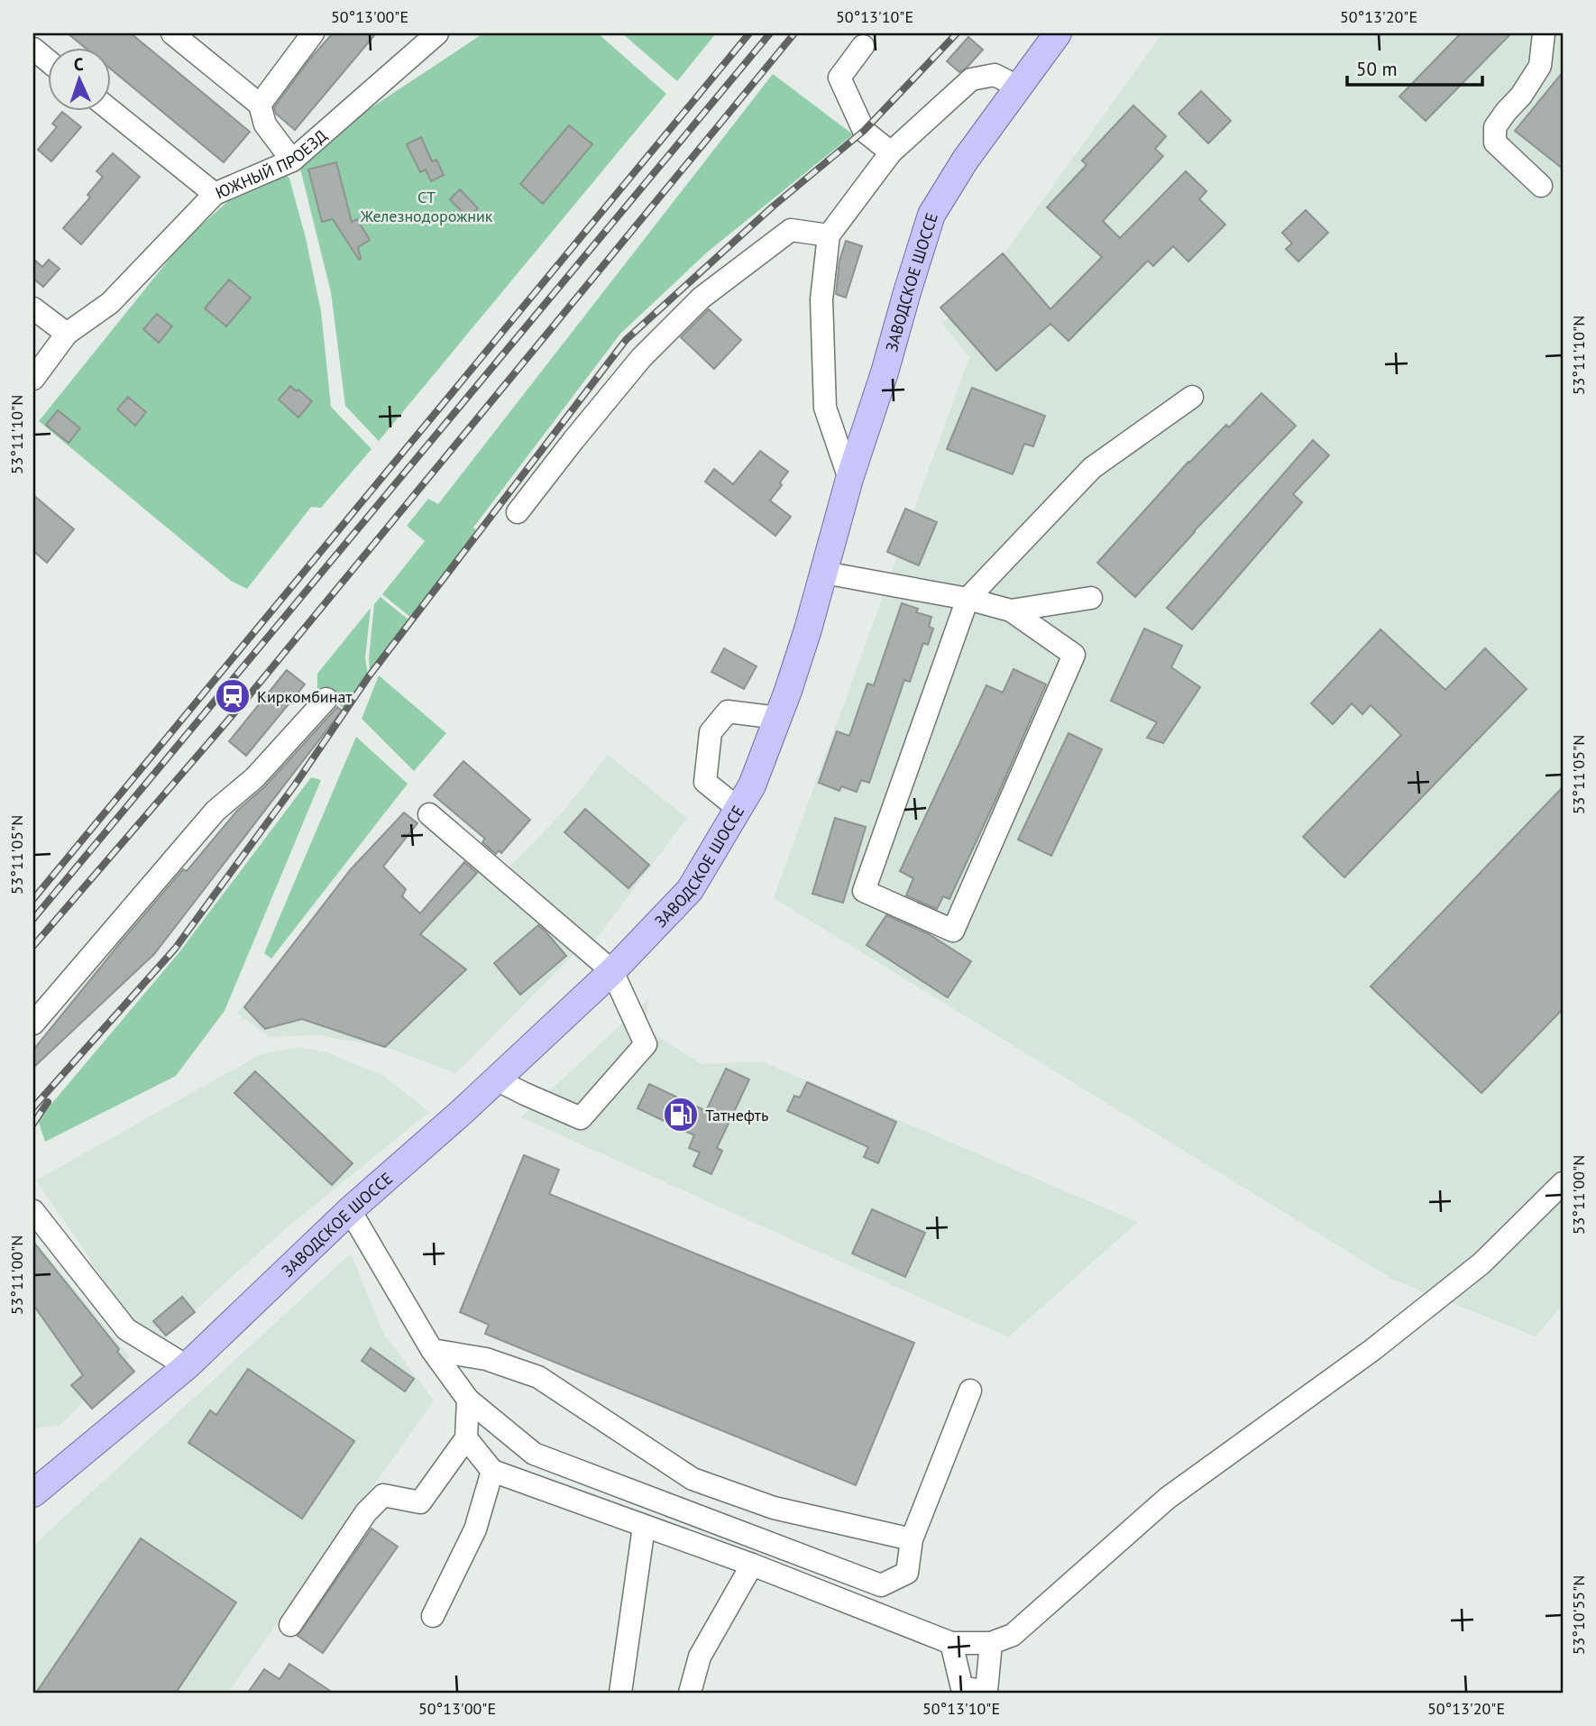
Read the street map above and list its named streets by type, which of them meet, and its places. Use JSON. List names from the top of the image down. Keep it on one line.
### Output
{"streets":{"main road":["ЗАВОДСКОЕ ШОССЕ"],"street":["ЮЖНЫЙ ПРОЕЗД"]},"parks":["СТ Железнодорожник"],"places":{"station":["Киркомбинат"],"fuel station":["Татнефть"]},"scale_bar":"50 m","north":"top","coordinates":["50°13'00\"E","50°13'10\"E","50°13'20\"E","53°11'10\"N","53°11'05\"N","53°11'00\"N","53°10'55\"N"]}
